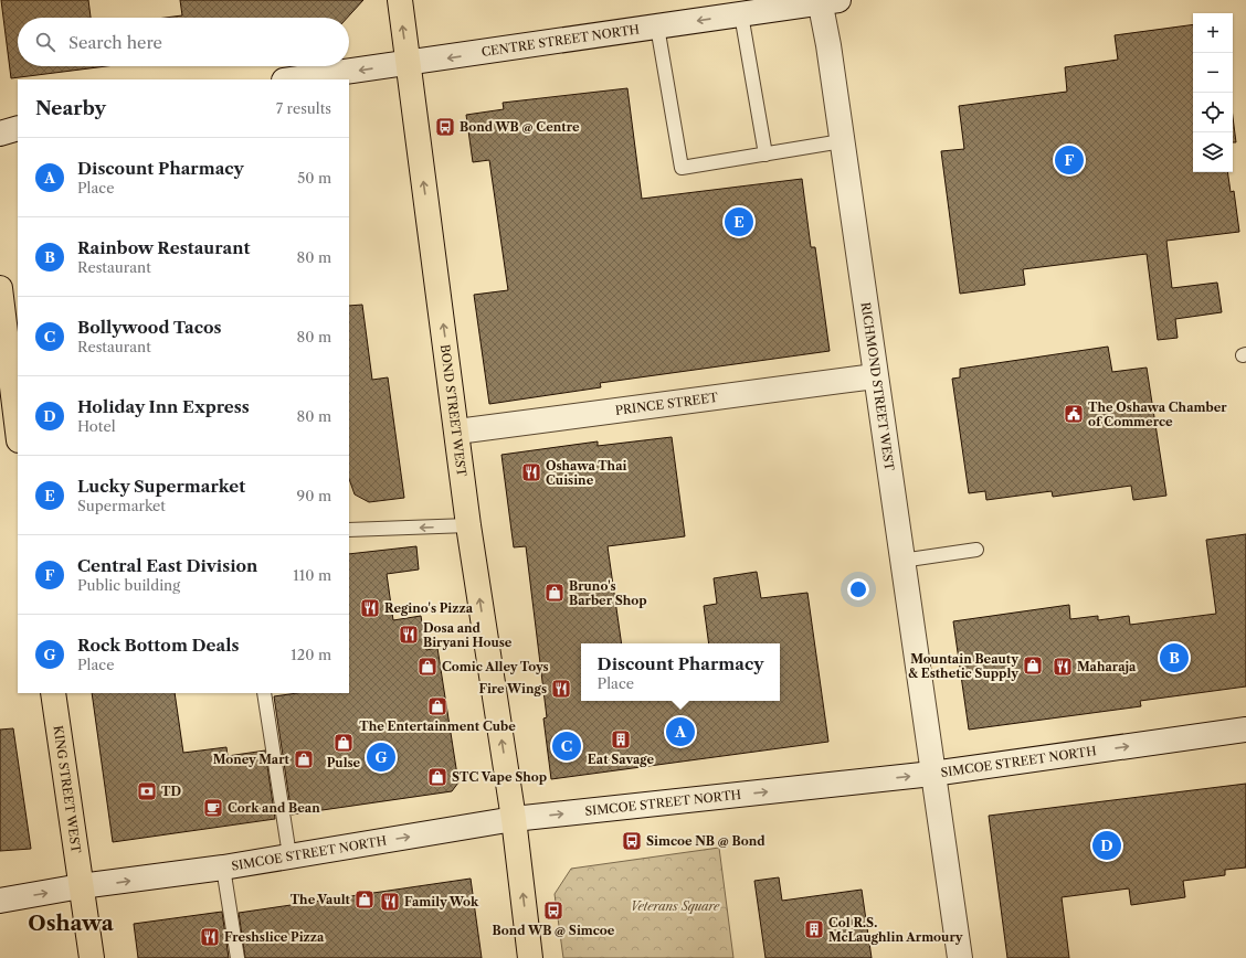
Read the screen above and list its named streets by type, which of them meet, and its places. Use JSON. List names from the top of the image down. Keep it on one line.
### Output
{"streets":{"main road":["CENTRE STREET NORTH","RICHMOND STREET WEST","PRINCE STREET","BOND STREET WEST","SIMCOE STREET NORTH","KING STREET WEST"]},"crossings":[["CENTRE STREET NORTH","RICHMOND STREET WEST"],["CENTRE STREET NORTH","BOND STREET WEST"],["RICHMOND STREET WEST","PRINCE STREET"],["RICHMOND STREET WEST","SIMCOE STREET NORTH"],["PRINCE STREET","BOND STREET WEST"],["BOND STREET WEST","SIMCOE STREET NORTH"],["SIMCOE STREET NORTH","KING STREET WEST"]],"one_way":["CENTRE STREET NORTH","BOND STREET WEST","SIMCOE STREET NORTH"],"districts":["Oshawa"],"parks":["Veterans Square"],"places":{"bus stop":["Bond WB @ Centre","Simcoe NB @ Bond","Bond WB @ Simcoe"],"public building":["The Oshawa Chamber of Commerce"],"restaurant":["Oshawa Thai Cuisine","Regino's Pizza","Dosa and Biryani House","Maharaja","Fire Wings","Family Wok","Freshslice Pizza"],"shop":["Bruno's Barber Shop","Mountain Beauty & Esthetic Supply","Comic Alley Toys","The Entertainment Cube","Pulse","Money Mart","STC Vape Shop","The Vault"],"building":["Eat Savage","Col R.S. McLaughlin Armoury"],"bank":["TD"],"cafe":["Cork and Bean"]},"page":{"map_buttons":["+","−"],"search":"Search here","heading":["Nearby","7 results"],"list":[{"mark":"A","name":"Discount Pharmacy","note":"Place","value":"50 m"},{"mark":"B","name":"Rainbow Restaurant","note":"Restaurant","value":"80 m"},{"mark":"C","name":"Bollywood Tacos","note":"Restaurant","value":"80 m"},{"mark":"D","name":"Holiday Inn Express","note":"Hotel","value":"80 m"},{"mark":"E","name":"Lucky Supermarket","note":"Supermarket","value":"90 m"},{"mark":"F","name":"Central East Division","note":"Public building","value":"110 m"},{"mark":"G","name":"Rock Bottom Deals","note":"Place","value":"120 m"}],"pins":["F","E","B","A","C","G","D"],"popup":["Discount Pharmacy","Place"]}}
